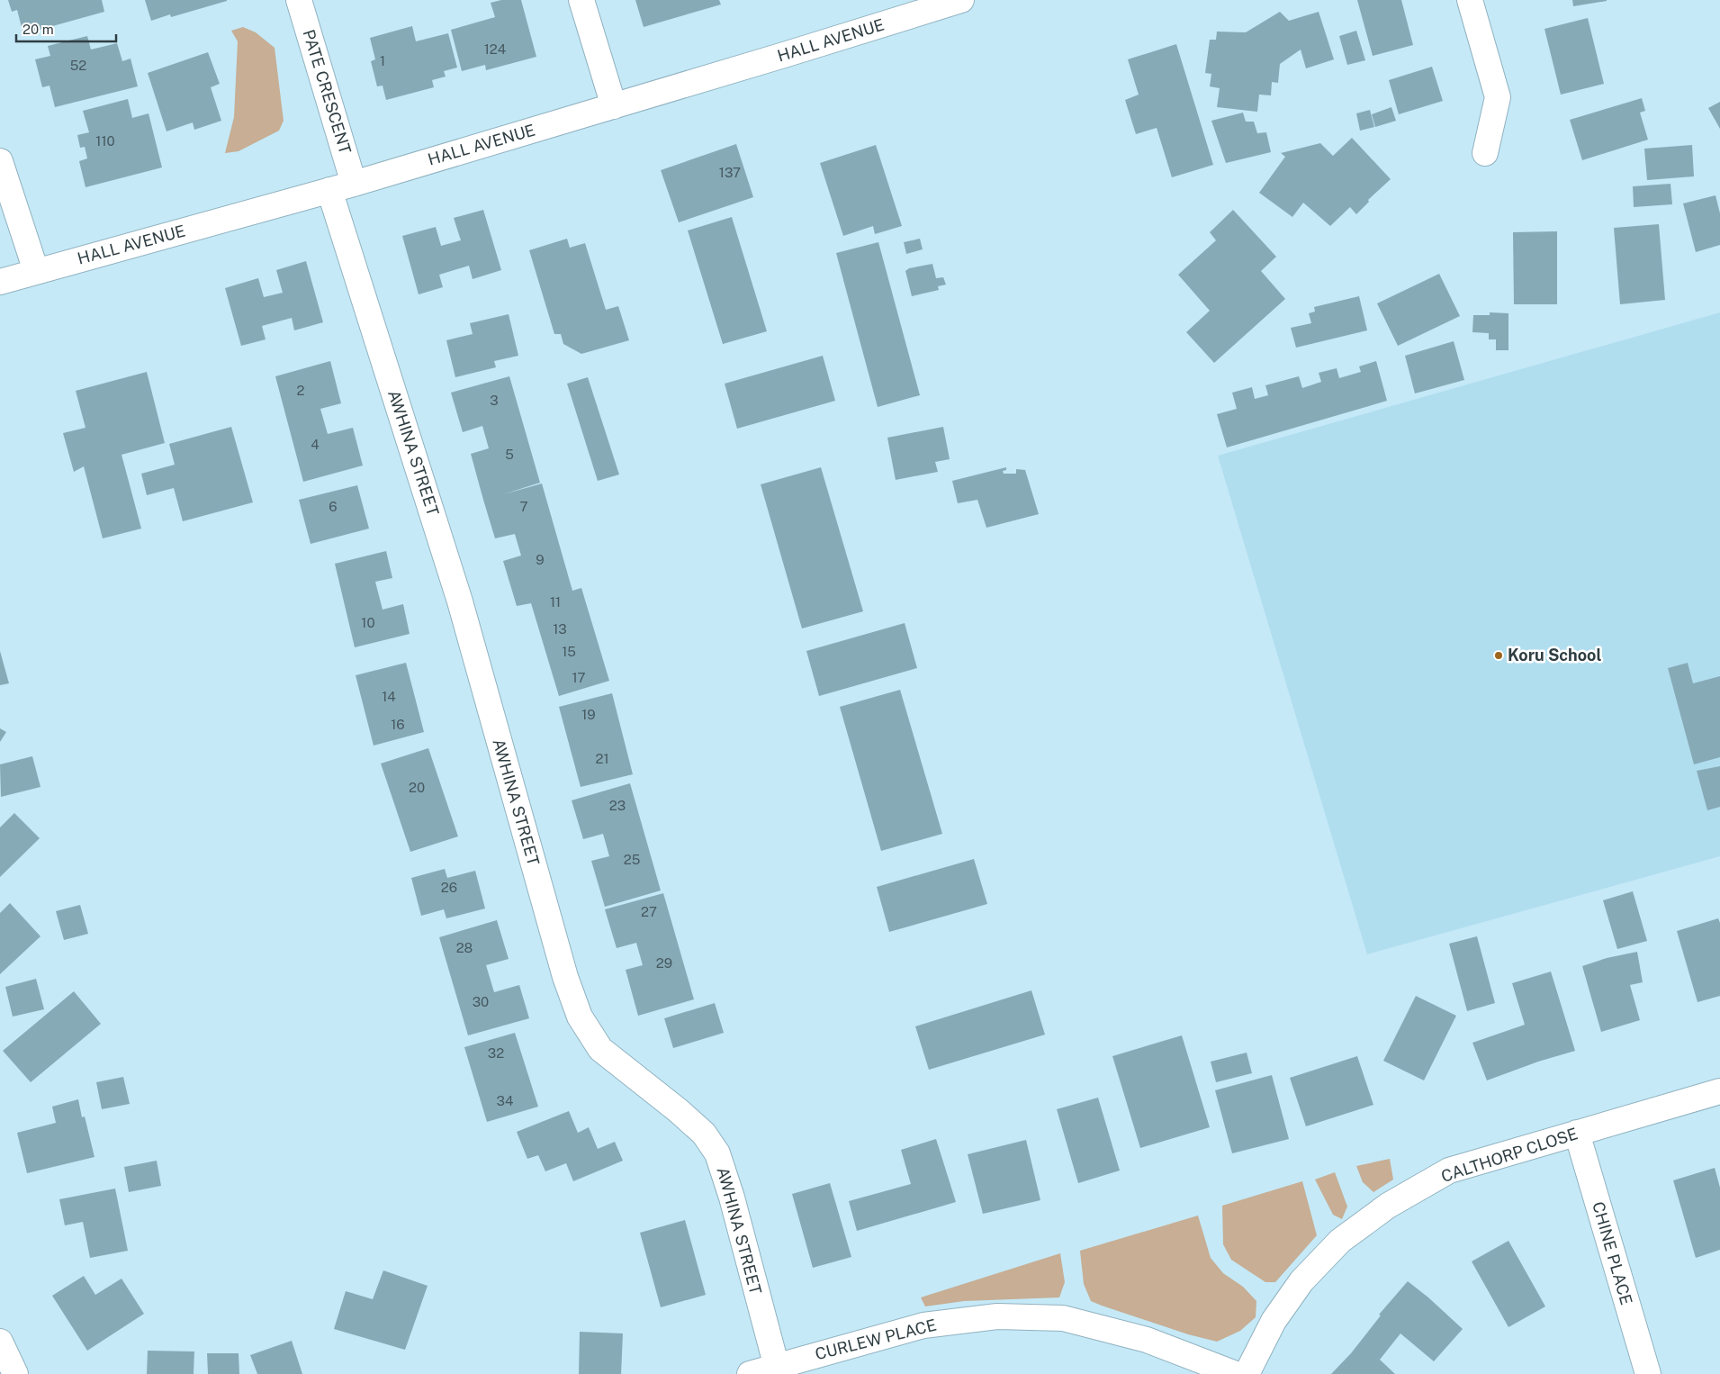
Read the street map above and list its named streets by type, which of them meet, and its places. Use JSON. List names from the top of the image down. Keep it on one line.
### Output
{"streets":{"street":["HALL AVENUE","PATE CRESCENT","AWHINA STREET","CALTHORP CLOSE","CHINE PLACE","CURLEW PLACE"]},"crossings":[["HALL AVENUE","PATE CRESCENT"],["HALL AVENUE","AWHINA STREET"],["AWHINA STREET","CURLEW PLACE"],["CALTHORP CLOSE","CHINE PLACE"]],"places":["Koru School"],"house_numbers":["124","1","52","110","137","2","3","4","5","6","7","9","11","10","13","15","17","14","19","16","21","20","23","25","26","27","28","29","30","32","34"],"scale_bar":"20 m"}
